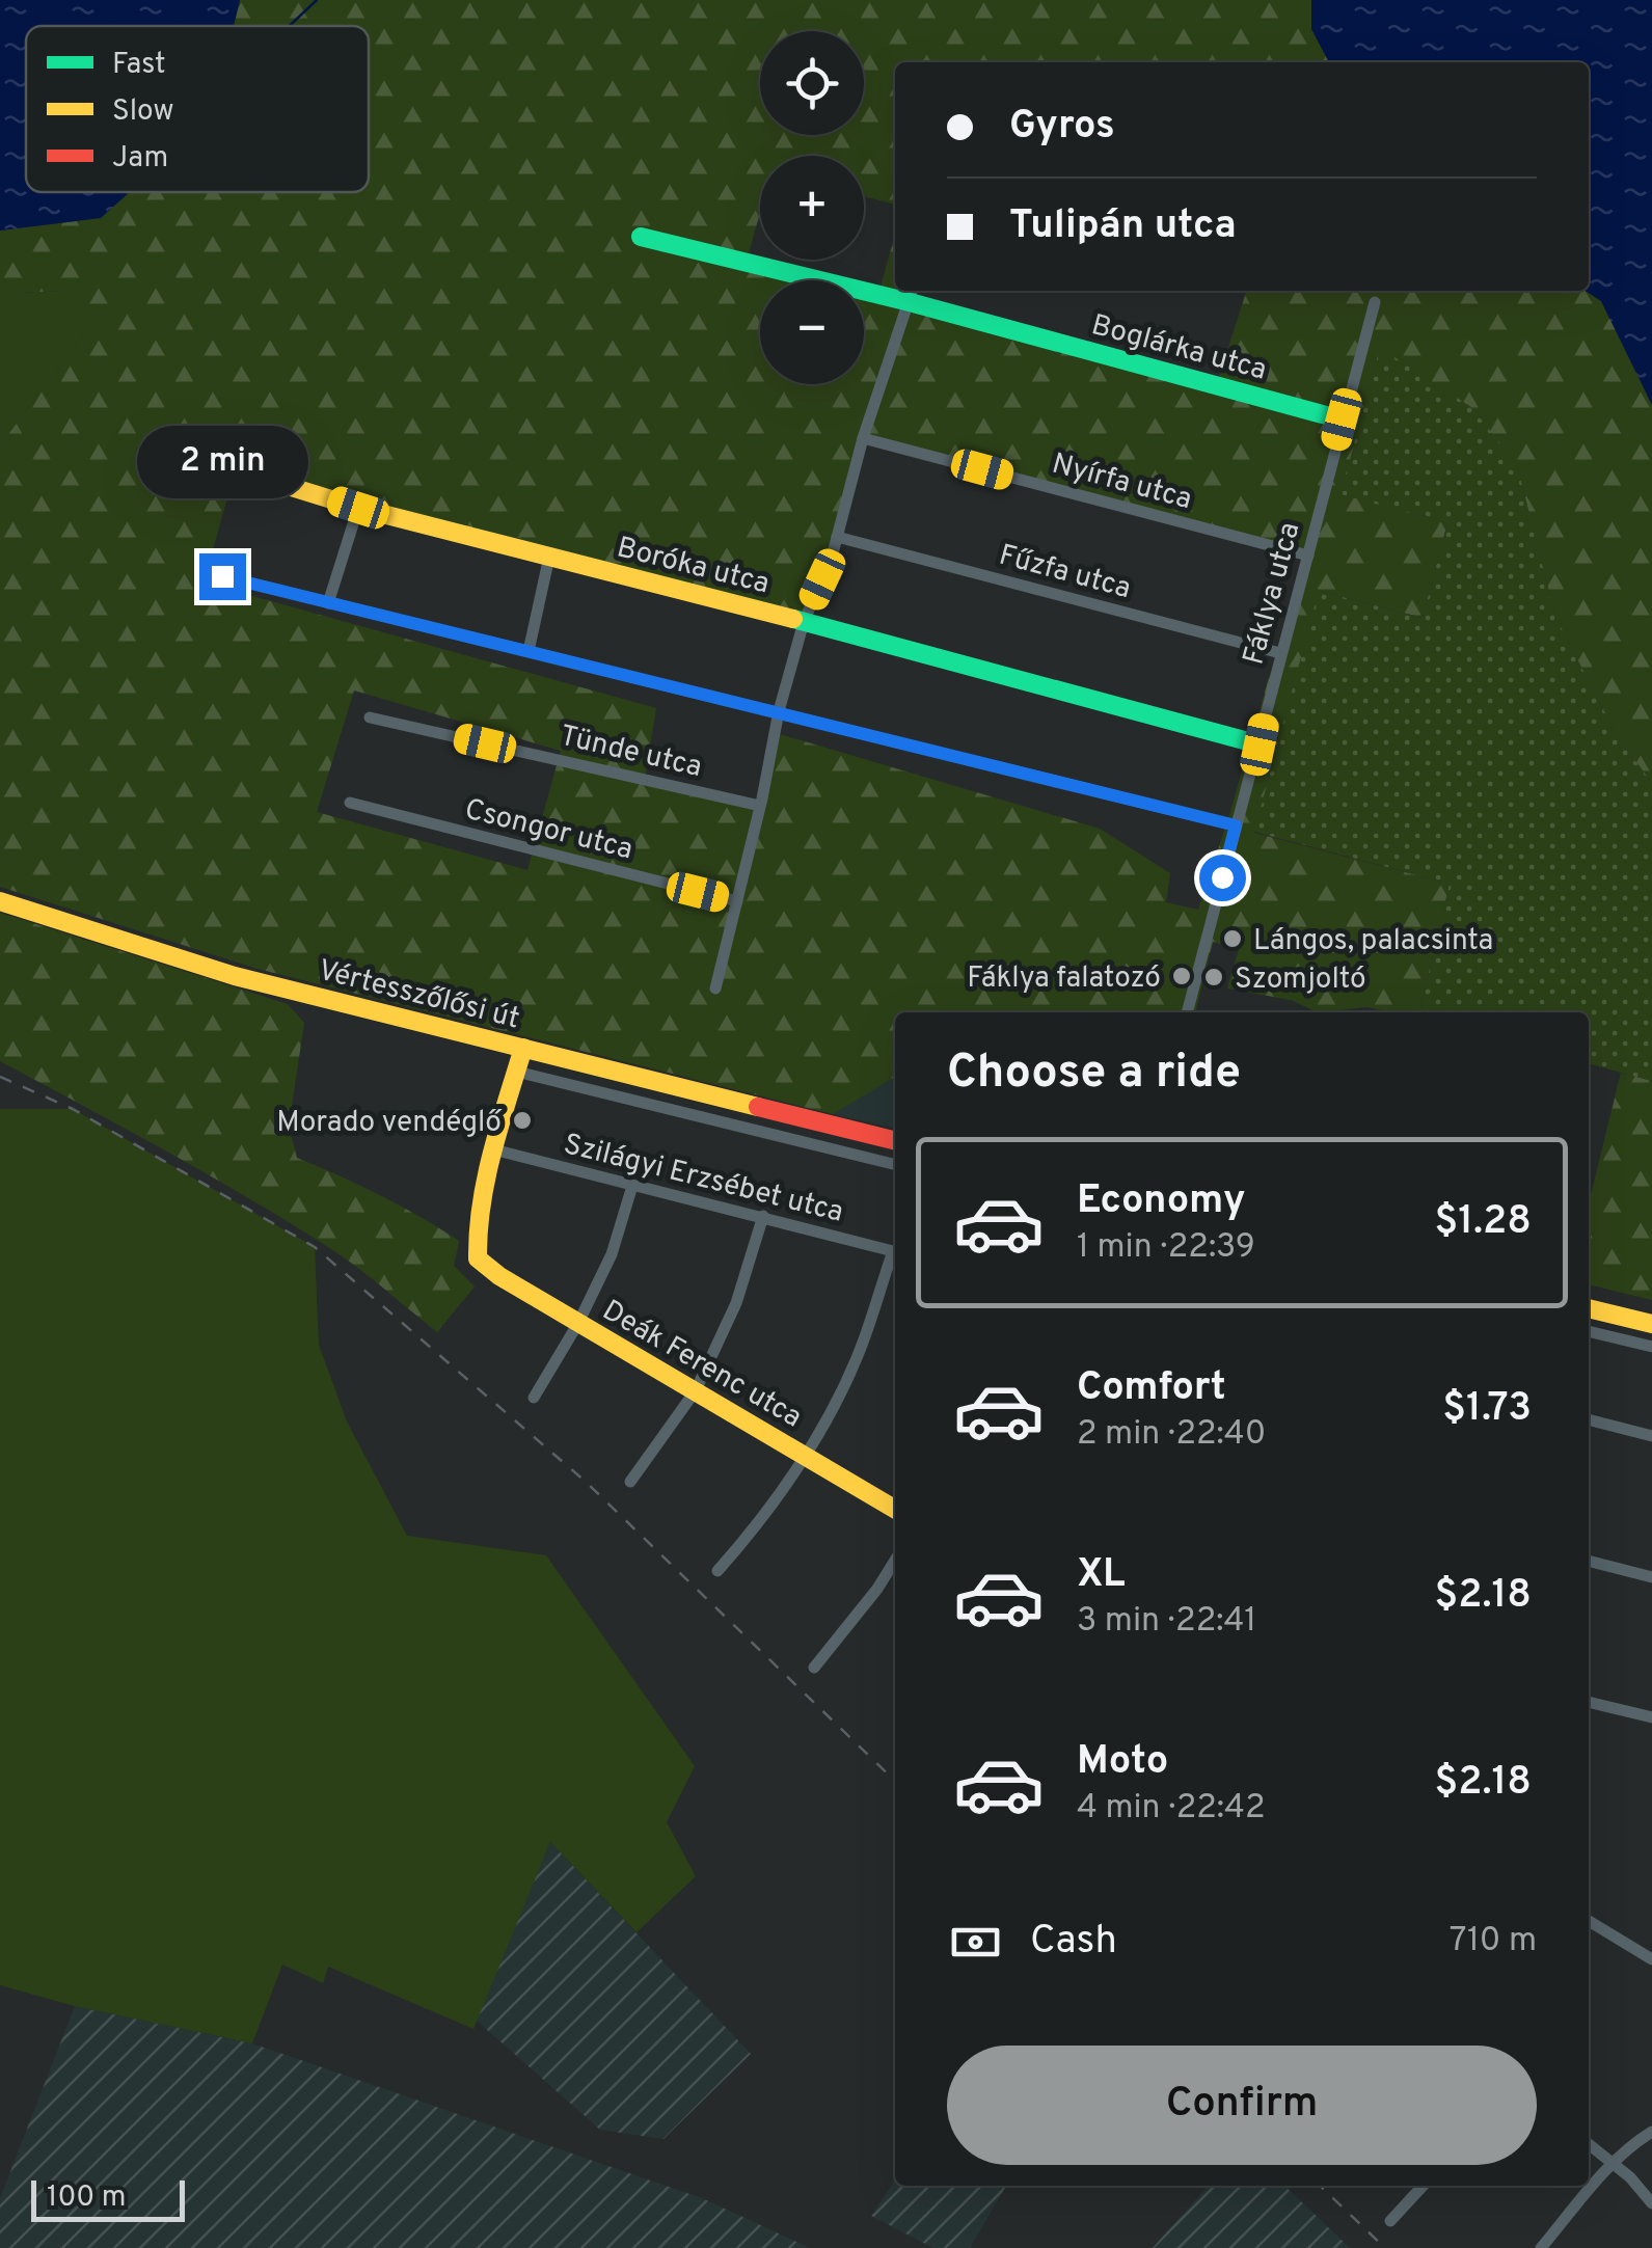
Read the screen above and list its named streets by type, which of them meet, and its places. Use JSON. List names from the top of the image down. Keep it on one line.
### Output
{"streets":{"street":["Boglárka utca","Nyírfa utca","Boróka utca","Fűzfa utca","Fáklya utca","Tünde utca","Csongor utca","Vértesszőlősi út","Szilágyi Erzsébet utca","Deák Ferenc utca"]},"crossings":[["Boglárka utca","Fáklya utca"],["Nyírfa utca","Fáklya utca"],["Boróka utca","Fáklya utca"],["Fűzfa utca","Fáklya utca"],["Szilágyi Erzsébet utca","Deák Ferenc utca"]],"places":["Lángos, palacsinta","Fáklya falatozó","Szomjoltó","Morado vendéglő"],"legend":["Fast","Slow","Jam"],"scale_bar":"100 m","page":{"map_buttons":["+","−"],"banner":["Gyros","Tulipán utca"],"bubble":"2 min","heading":"Choose a ride","list":[{"name":"Economy","note":"1 min · 22:39","value":"$1.28"},{"name":"Comfort","note":"2 min · 22:40","value":"$1.73"},{"name":"XL","note":"3 min · 22:41","value":"$2.18"},{"name":"Moto","note":"4 min · 22:42","value":"$2.18"}],"pay":["Cash","710 m"],"buttons":"Confirm","scale":"100 m"}}
